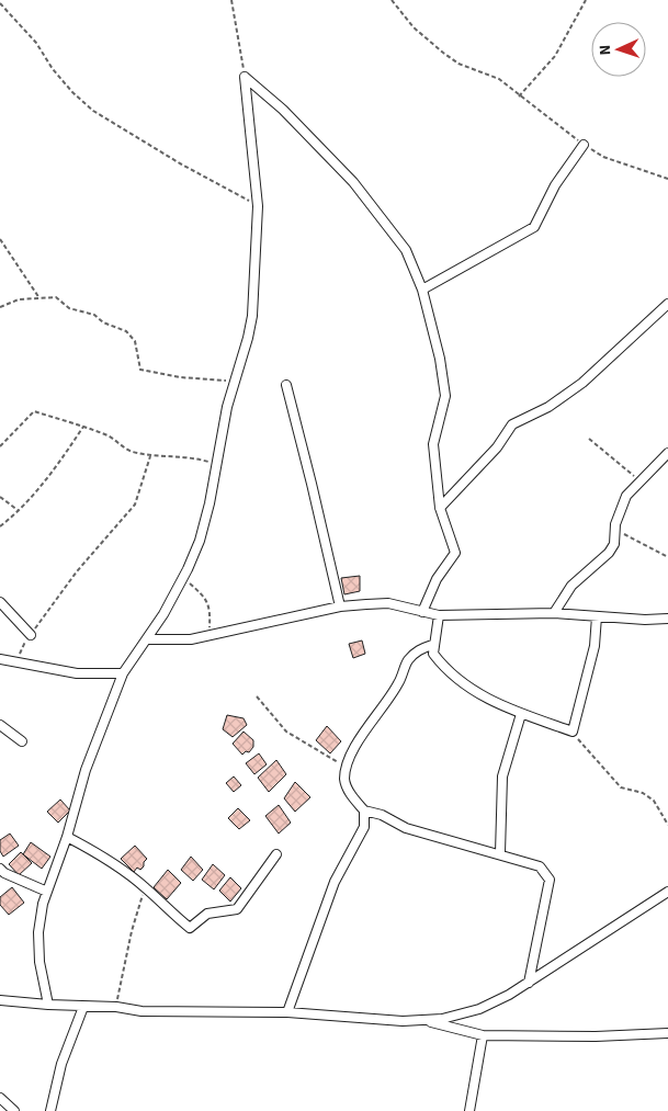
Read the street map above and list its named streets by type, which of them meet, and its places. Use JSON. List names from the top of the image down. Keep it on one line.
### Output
{"north":"left"}
